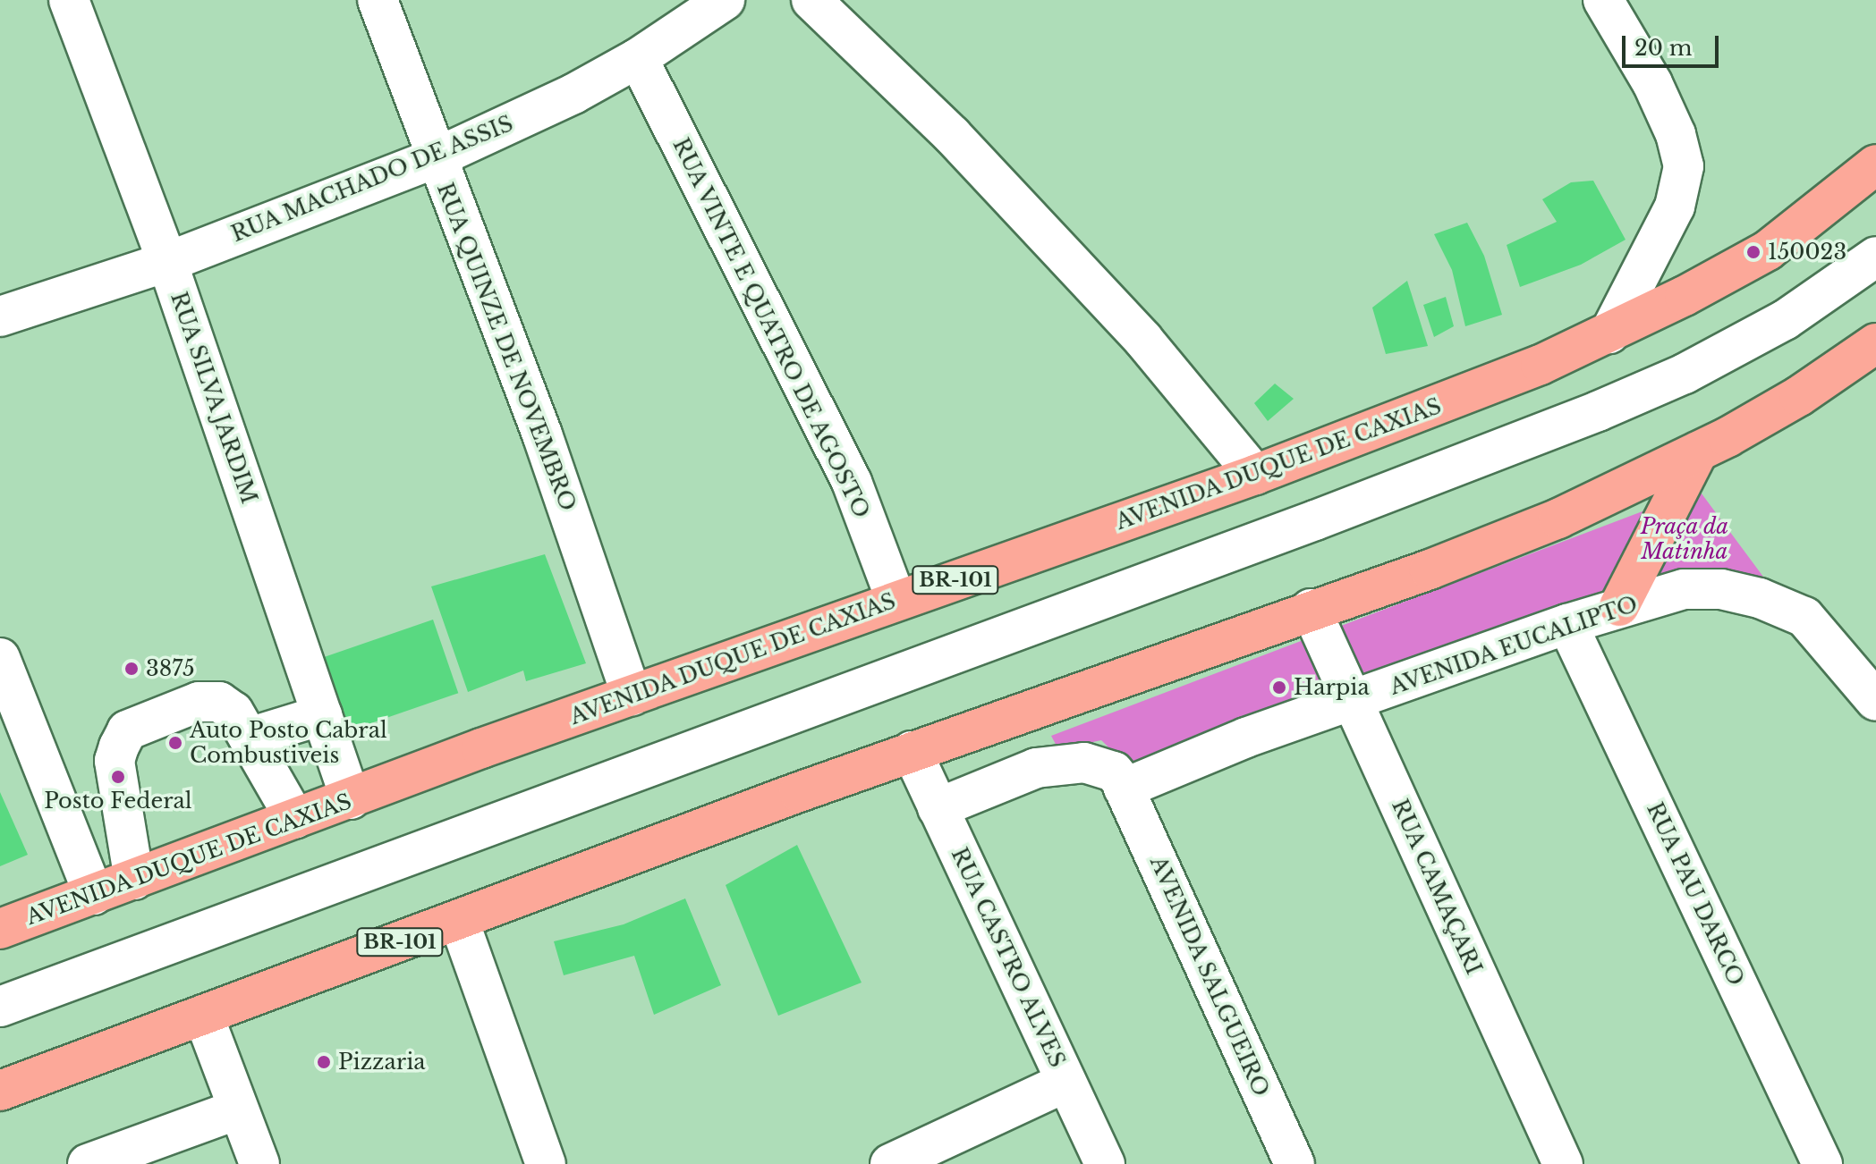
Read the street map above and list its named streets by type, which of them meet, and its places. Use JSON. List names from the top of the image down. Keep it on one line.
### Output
{"streets":{"highway":["AVENIDA DUQUE DE CAXIAS","BR-101"],"street":["RUA MACHADO DE ASSIS","RUA VINTE E QUATRO DE AGOSTO","RUA QUINZE DE NOVEMBRO","RUA SILVA JARDIM","AVENIDA EUCALIPTO","RUA CAMAÇARI","RUA PAU DARCO","RUA CASTRO ALVES","AVENIDA SALGUEIRO"]},"crossings":[["RUA MACHADO DE ASSIS","RUA VINTE E QUATRO DE AGOSTO"],["RUA MACHADO DE ASSIS","RUA QUINZE DE NOVEMBRO"],["RUA MACHADO DE ASSIS","RUA SILVA JARDIM"],["RUA VINTE E QUATRO DE AGOSTO","AVENIDA DUQUE DE CAXIAS"],["RUA QUINZE DE NOVEMBRO","AVENIDA DUQUE DE CAXIAS"],["RUA SILVA JARDIM","AVENIDA DUQUE DE CAXIAS"],["BR-101","RUA CAMAÇARI"],["BR-101","RUA CASTRO ALVES"],["AVENIDA EUCALIPTO","RUA CAMAÇARI"],["AVENIDA EUCALIPTO","RUA PAU DARCO"],["AVENIDA EUCALIPTO","AVENIDA SALGUEIRO"]],"parks":["Praça da Matinha"],"places":["150023","3875","Harpia","Auto Posto Cabral Combustiveis","Posto Federal","Pizzaria"],"scale_bar":"20 m"}
